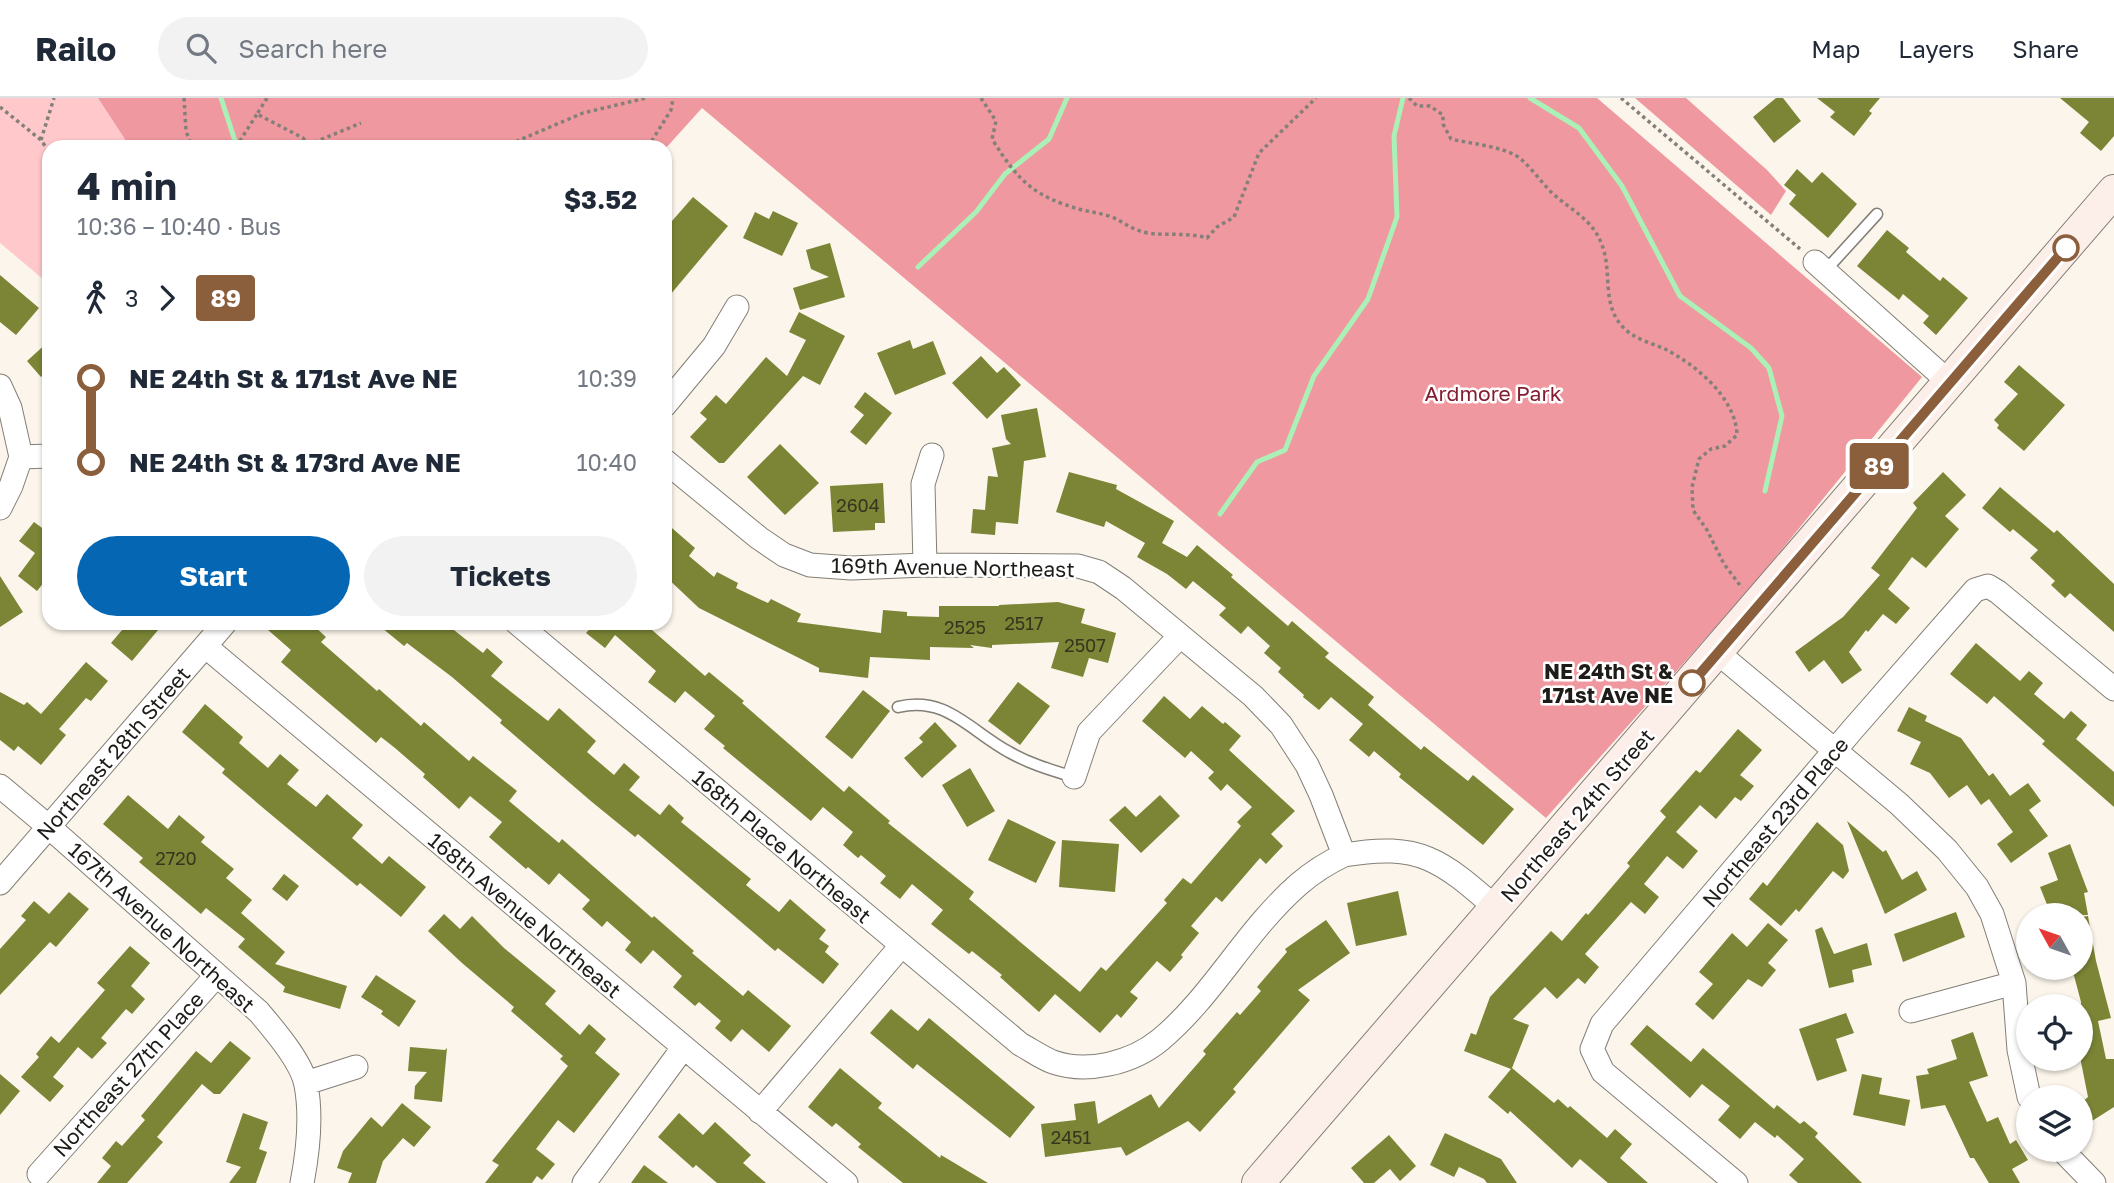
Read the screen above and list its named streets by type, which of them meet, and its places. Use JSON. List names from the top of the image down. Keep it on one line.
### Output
{"streets":{"main road":["Northeast 24th Street"],"street":["169th Avenue Northeast","Northeast 28th Street","Northeast 23rd Place","168th Place Northeast","168th Avenue Northeast","167th Avenue Northeast","Northeast 27th Place"]},"crossings":[["169th Avenue Northeast","168th Place Northeast"],["Northeast 28th Street","168th Avenue Northeast"],["Northeast 28th Street","167th Avenue Northeast"],["167th Avenue Northeast","Northeast 27th Place"]],"parks":["Ardmore Park"],"places":["NE 24th St & 171st Ave NE"],"lines":["bus line 89"],"house_numbers":["2604","2517","2525","2507","2720","2451"],"north":"top left","page":{"header":"Railo","search":"Search here","nav":["Map","Layers","Share"],"on_map":"89","heading":["4 min","10:36 – 10:40 · Bus","$3.52"],"legs":["3","89"],"list":[{"name":"NE 24th St & 171st Ave NE","value":"10:39"},{"name":"NE 24th St & 173rd Ave NE","value":"10:40"}],"buttons":["Start","Tickets"]}}
